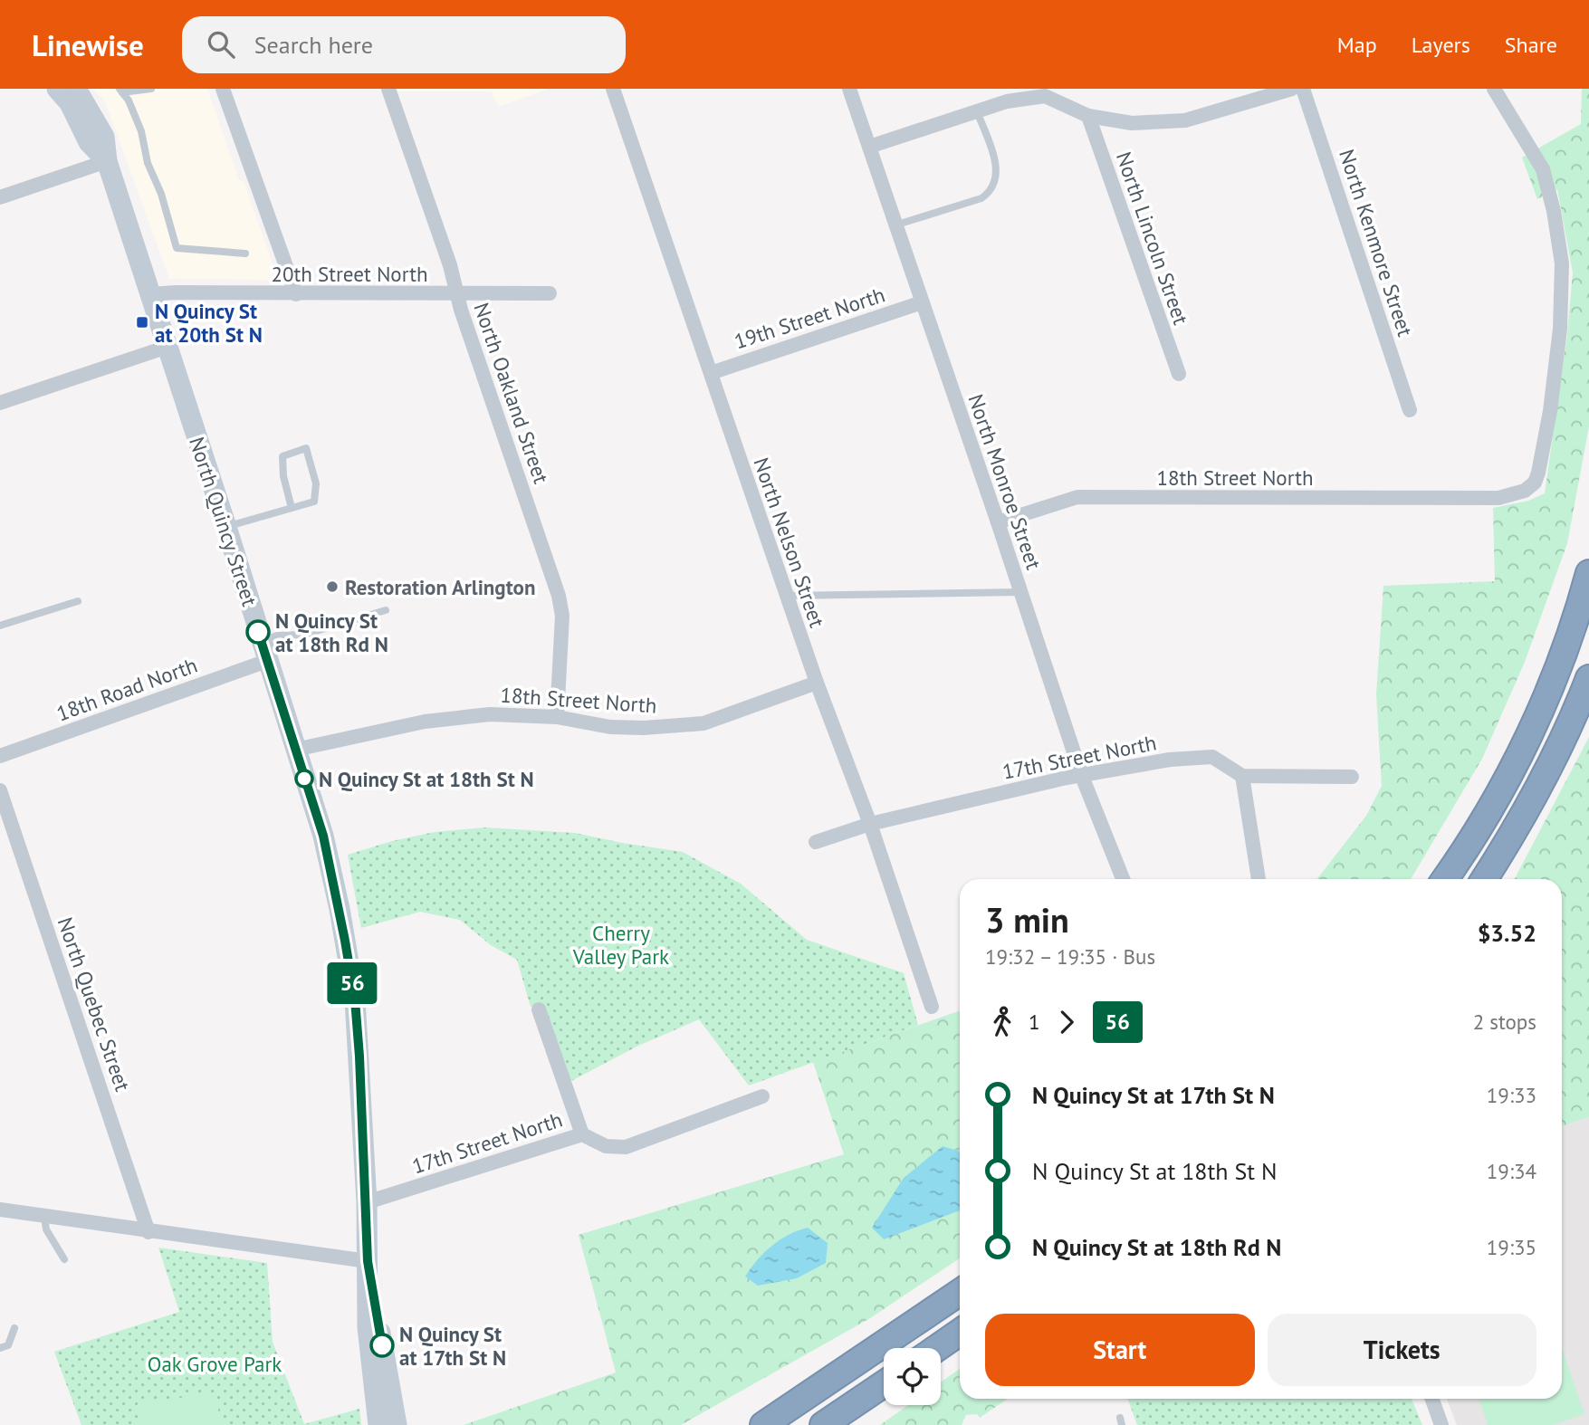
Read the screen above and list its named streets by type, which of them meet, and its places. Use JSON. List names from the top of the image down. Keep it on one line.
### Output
{"streets":{"main road":["North Quincy Street"],"street":["North Lincoln Street","North Kenmore Street","20th Street North","19th Street North","North Oakland Street","18th Street North","North Monroe Street","North Nelson Street","18th Road North","17th Street North","North Quebec Street"]},"crossings":[["20th Street North","North Oakland Street"],["20th Street North","North Quincy Street"],["19th Street North","North Monroe Street"],["19th Street North","North Nelson Street"],["North Oakland Street","18th Street North"],["18th Street North","North Monroe Street"],["18th Street North","North Quincy Street"],["18th Street North","North Nelson Street"],["North Monroe Street","17th Street North"],["North Quincy Street","18th Road North"],["North Quincy Street","17th Street North"],["North Nelson Street","17th Street North"]],"parks":["Cherry Valley Park","Oak Grove Park"],"places":{"transit":["N Quincy St at 20th St N"],"other":["Restoration Arlington","N Quincy St at 18th Rd N","N Quincy St at 18th St N","N Quincy St at 17th St N"]},"lines":["bus line 56"],"page":{"header":"Linewise","search":"Search here","nav":["Map","Layers","Share"],"on_map":"56","heading":["3 min","19:32 – 19:35 · Bus","$3.52"],"legs":["1","56","2 stops"],"list":[{"name":"N Quincy St at 17th St N","value":"19:33"},{"name":"N Quincy St at 18th St N","value":"19:34"},{"name":"N Quincy St at 18th Rd N","value":"19:35"}],"buttons":["Start","Tickets"]}}
